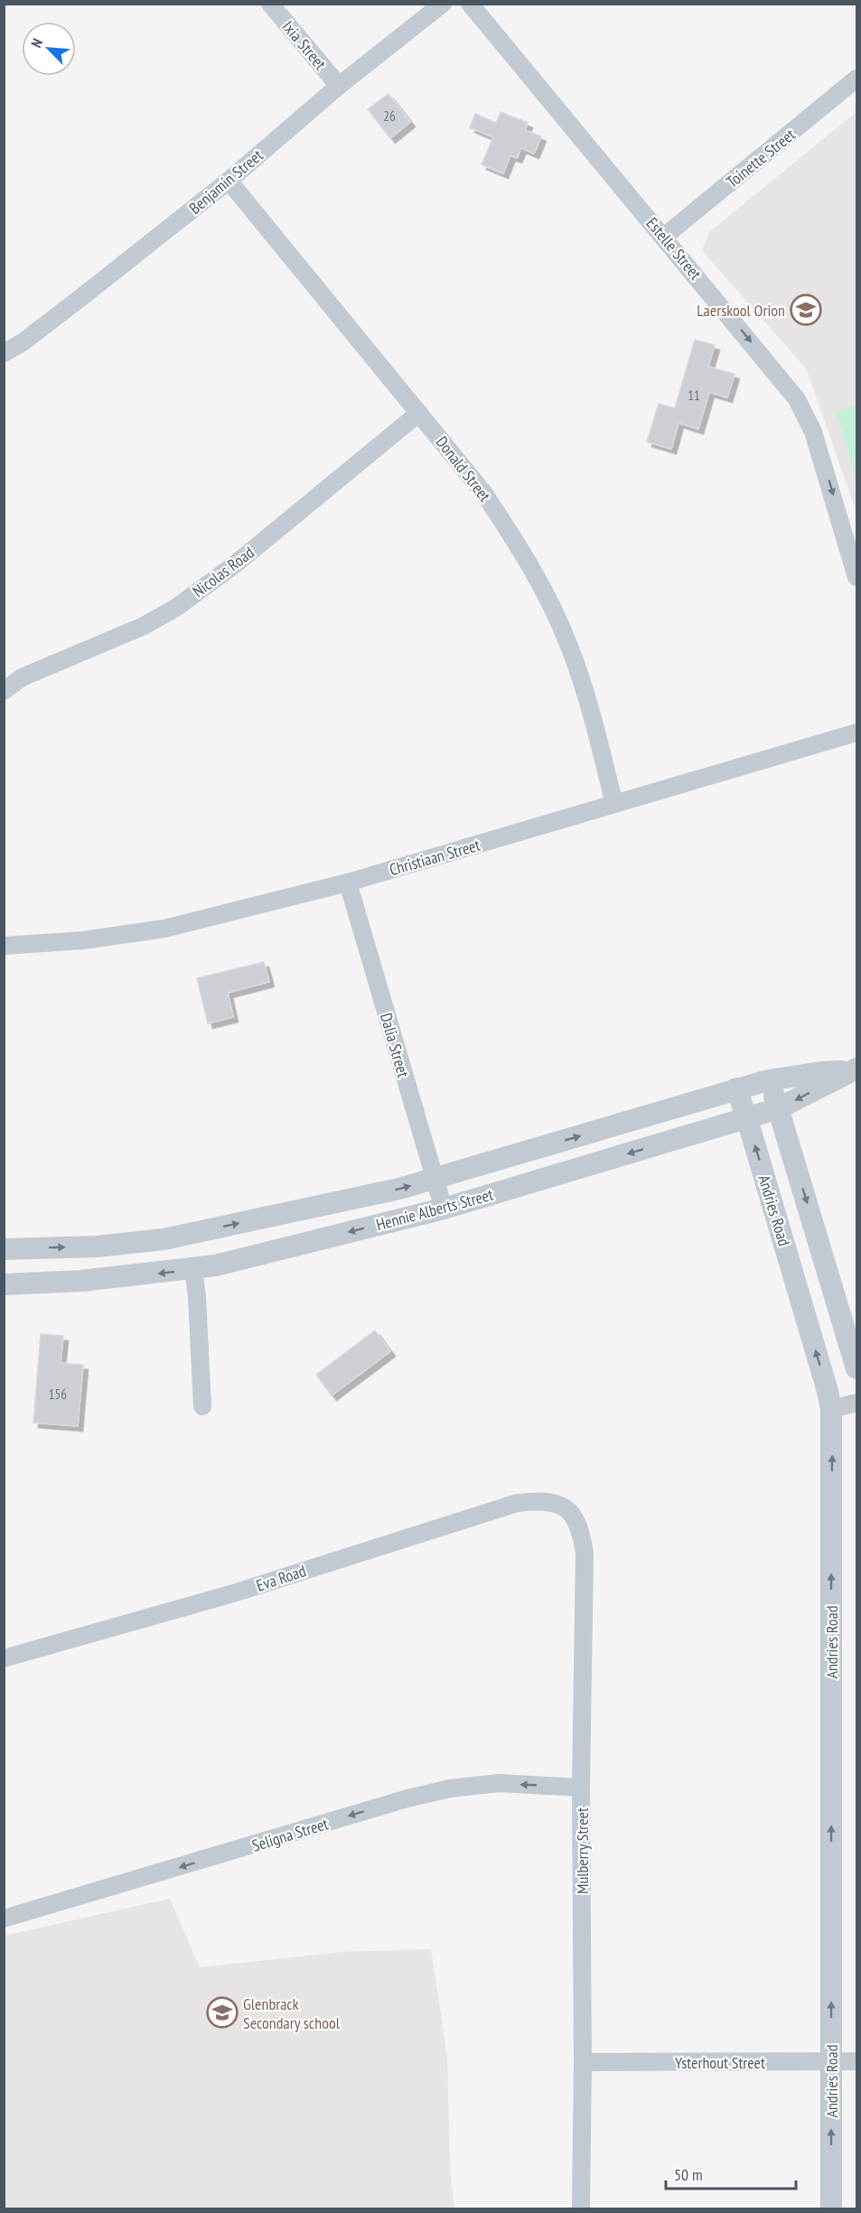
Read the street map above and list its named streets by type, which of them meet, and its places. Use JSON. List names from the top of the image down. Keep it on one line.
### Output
{"streets":{"street":["Ixia Street","Toinette Street","Benjamin Street","Estelle Street","Donald Street","Nicolas Road","Christiaan Street","Dalia Street","Hennie Alberts Street","Andries Road","Eva Road","Seligna Street","Mulberry Street","Ysterhout Street"]},"crossings":[["Ixia Street","Benjamin Street"],["Toinette Street","Estelle Street"],["Benjamin Street","Donald Street"],["Donald Street","Nicolas Road"],["Donald Street","Christiaan Street"],["Christiaan Street","Dalia Street"],["Dalia Street","Hennie Alberts Street"],["Hennie Alberts Street","Andries Road"],["Andries Road","Ysterhout Street"],["Eva Road","Mulberry Street"],["Seligna Street","Mulberry Street"],["Mulberry Street","Ysterhout Street"]],"one_way":["Estelle Street","Seligna Street"],"places":{"school or university":["Laerskool Orion","Glenbrack Secondary school"]},"house_numbers":["26","11","156"],"scale_bar":"50 m","north":"top left"}
